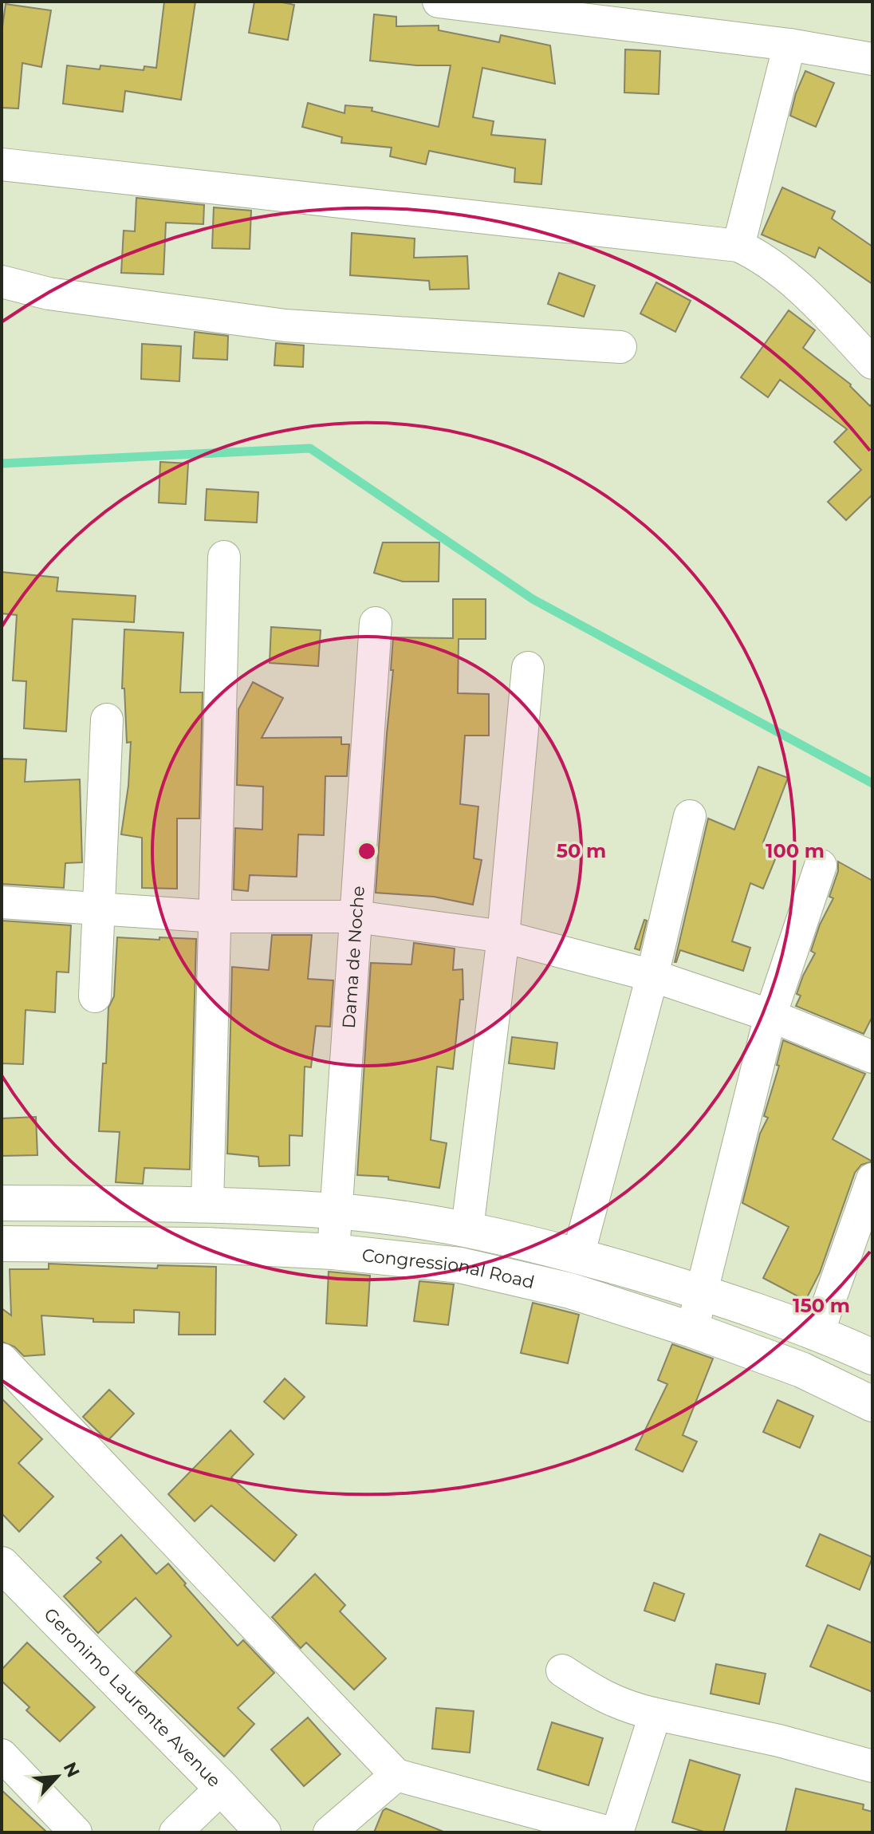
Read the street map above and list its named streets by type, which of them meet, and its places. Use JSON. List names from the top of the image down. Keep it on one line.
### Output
{"streets":{"main road":["Congressional Road","Geronimo Laurente Avenue"],"street":["Dama de Noche"]},"crossings":[["Dama de Noche","Congressional Road"]],"north":"top right","rings":["50 m","100 m","150 m"]}
